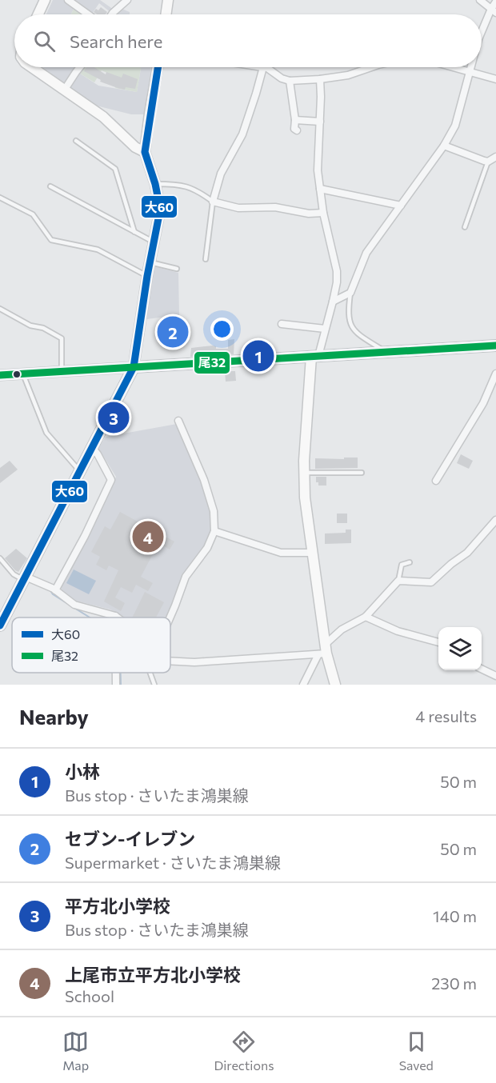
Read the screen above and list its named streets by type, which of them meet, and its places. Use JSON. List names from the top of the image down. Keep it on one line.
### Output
{"lines":["transit line 大60","transit line 尾32"],"legend":["大60","尾32"],"page":{"search":"Search here","pins":["2","1","3","4"],"heading":["Nearby","4 results"],"list":[{"mark":"1","name":"小林","note":"Bus stop · さいたま鴻巣線","value":"50 m"},{"mark":"2","name":"セブン-イレブン","note":"Supermarket · さいたま鴻巣線","value":"50 m"},{"mark":"3","name":"平方北小学校","note":"Bus stop · さいたま鴻巣線","value":"140 m"},{"mark":"4","name":"上尾市立平方北小学校","note":"School","value":"230 m"}],"nav":["Map","Directions","Saved"]}}
